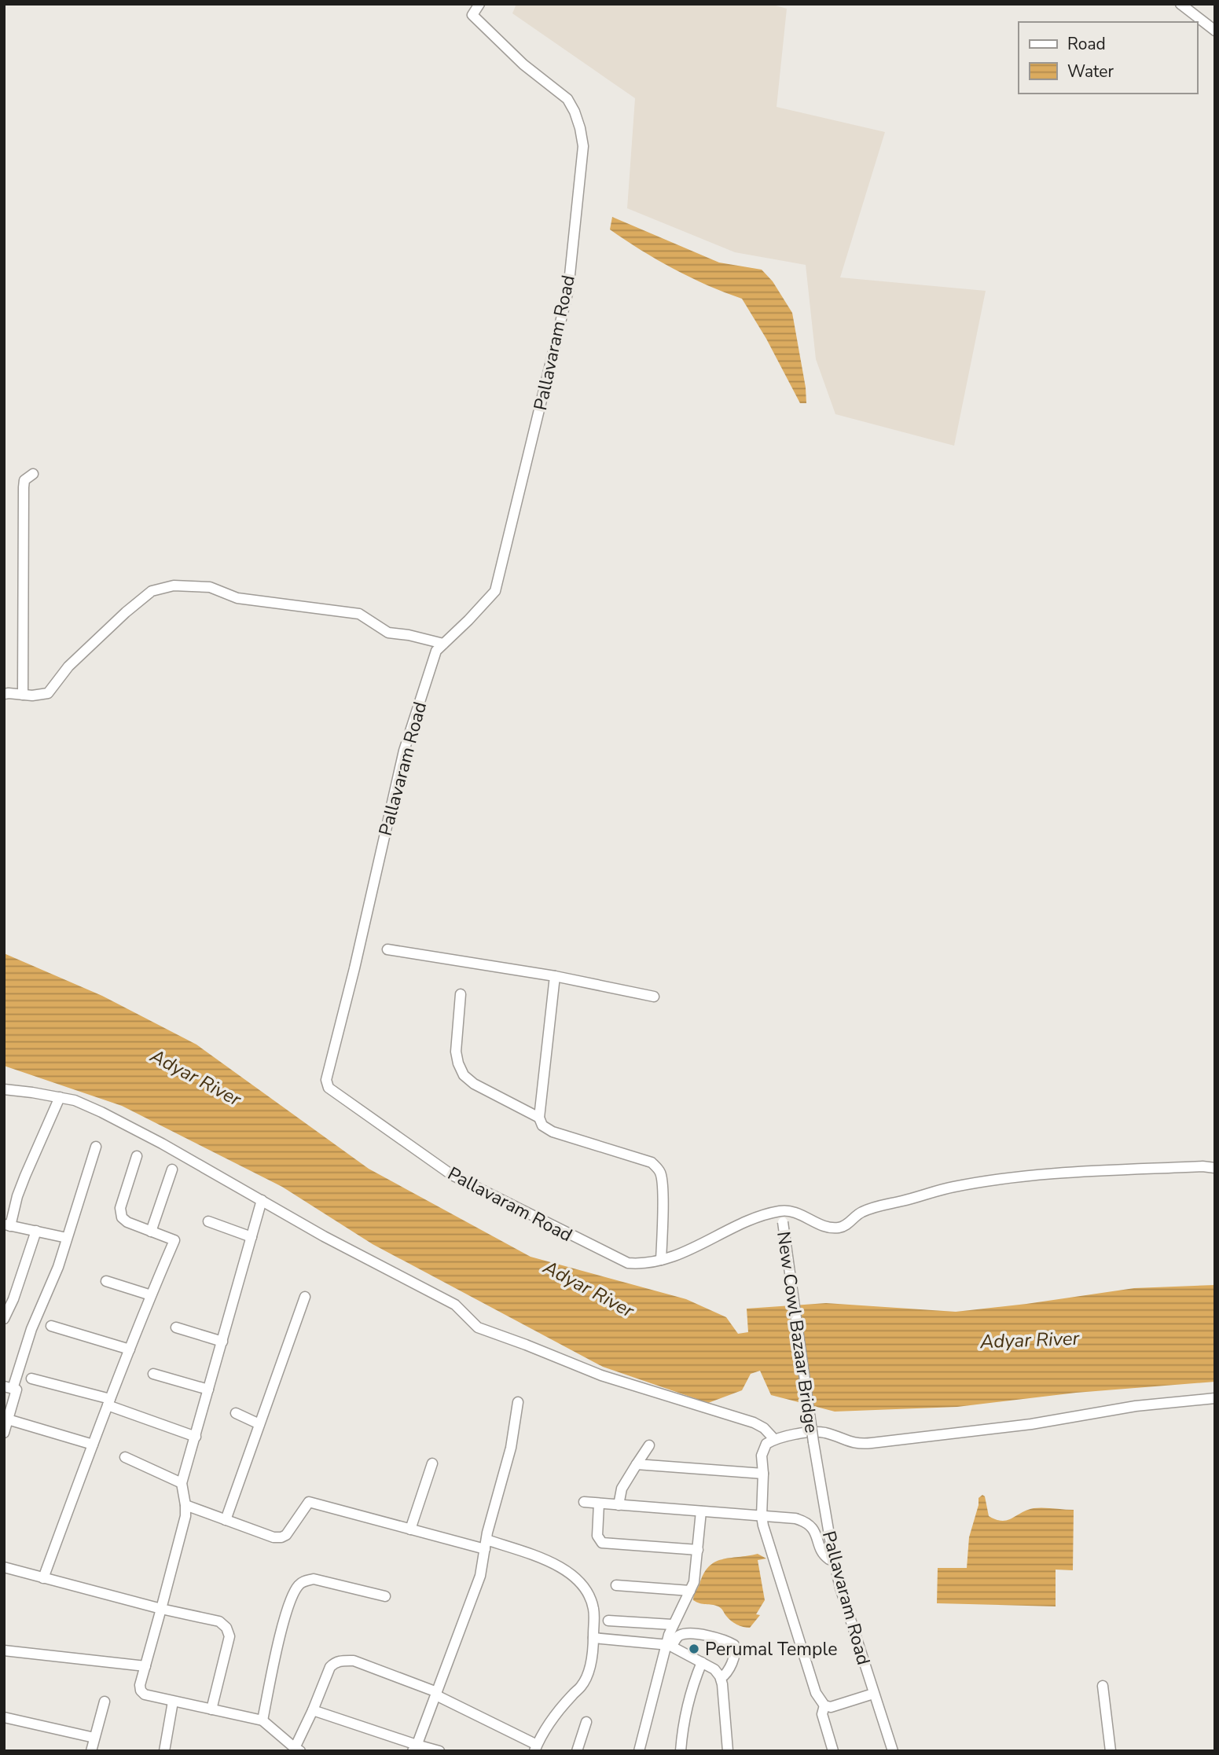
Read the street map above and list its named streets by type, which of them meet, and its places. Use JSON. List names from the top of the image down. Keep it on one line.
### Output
{"streets":{"street":["Pallavaram Road","New Cowl Bazaar Bridge"]},"crossings":[["Pallavaram Road","New Cowl Bazaar Bridge"]],"water":["Adyar River"],"places":["Perumal Temple"],"legend":["Road","Water"]}
